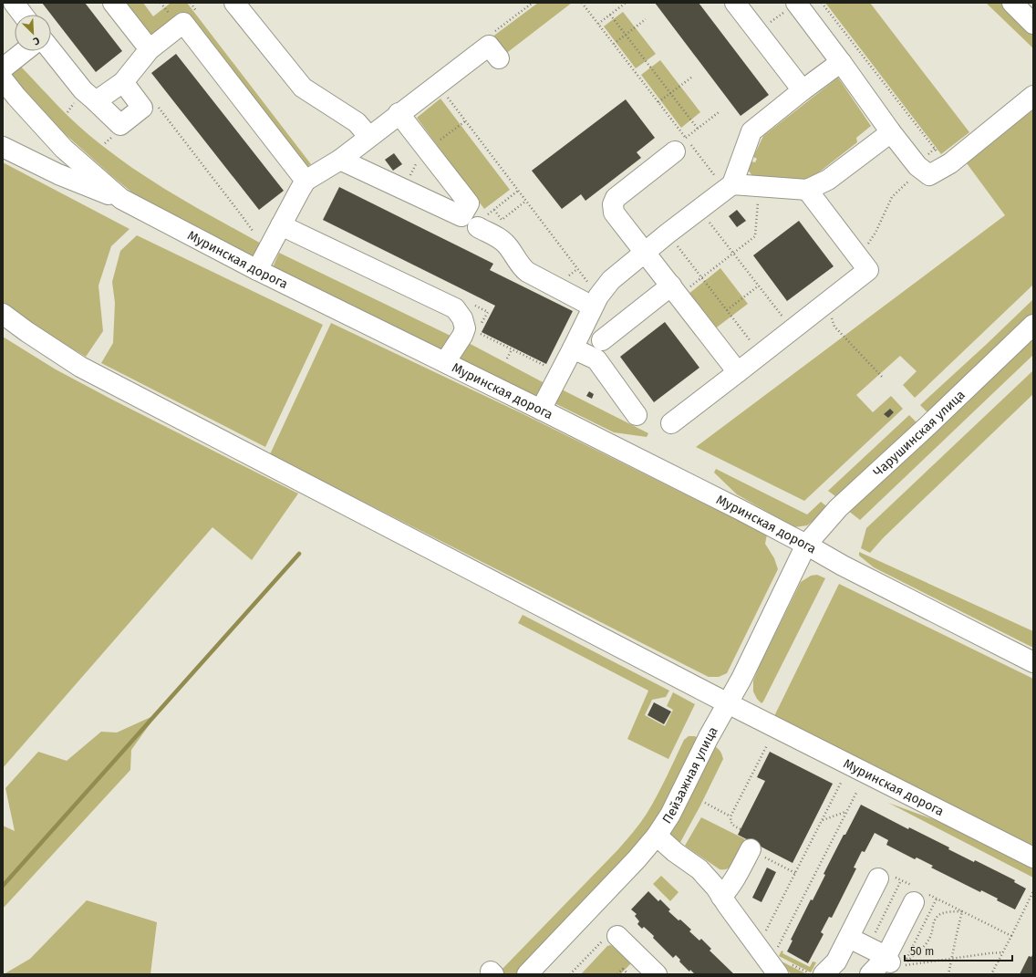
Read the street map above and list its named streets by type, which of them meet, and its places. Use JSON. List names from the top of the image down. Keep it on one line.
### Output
{"streets":{"street":["Муринская дорога","Чарушинская улица","Пейзажная улица"]},"crossings":[["Муринская дорога","Чарушинская улица"],["Муринская дорога","Пейзажная улица"],["Чарушинская улица","Пейзажная улица"]],"scale_bar":"50 m","north":"bottom right"}
